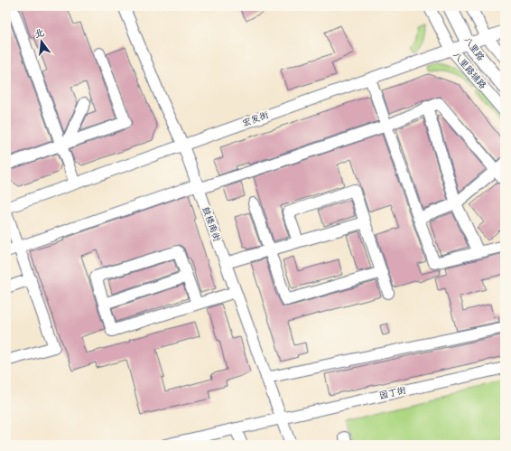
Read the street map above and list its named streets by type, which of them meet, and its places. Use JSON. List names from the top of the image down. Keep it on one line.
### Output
{"streets":{"main road":["八里路"],"street":["八里路辅路","宏发街","鼓楼南街","园丁街"]},"crossings":[["八里路","宏发街"],["八里路辅路","宏发街"],["宏发街","鼓楼南街"],["鼓楼南街","园丁街"]],"north":"top"}
